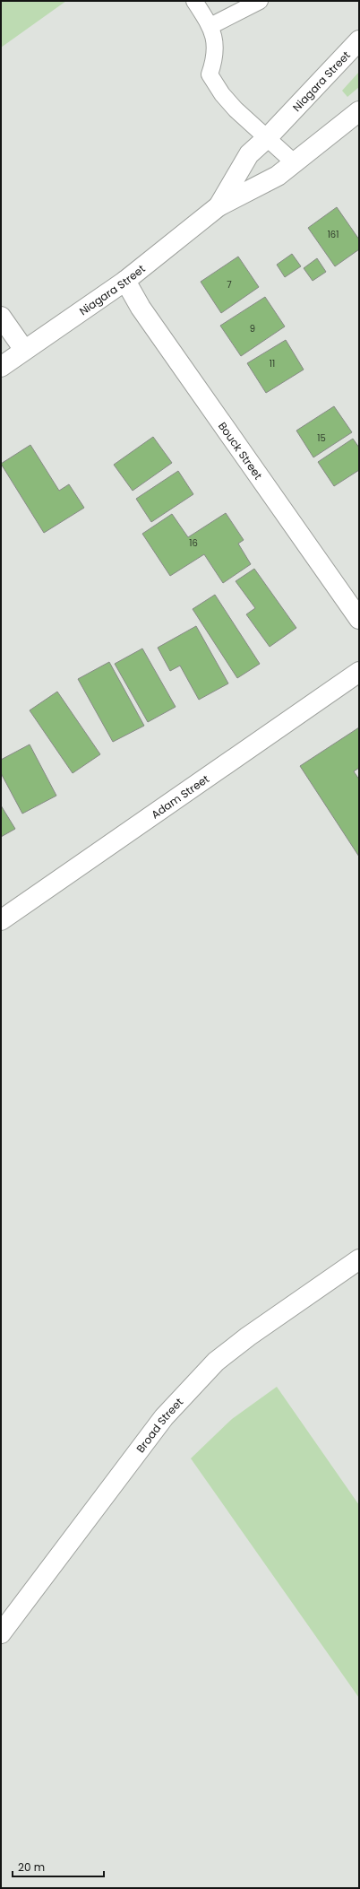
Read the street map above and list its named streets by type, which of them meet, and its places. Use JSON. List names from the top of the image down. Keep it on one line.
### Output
{"streets":{"street":["Niagara Street","Bouck Street","Adam Street","Broad Street"]},"crossings":[["Niagara Street","Bouck Street"]],"house_numbers":["161","7","9","11","15","16"],"scale_bar":"20 m"}
